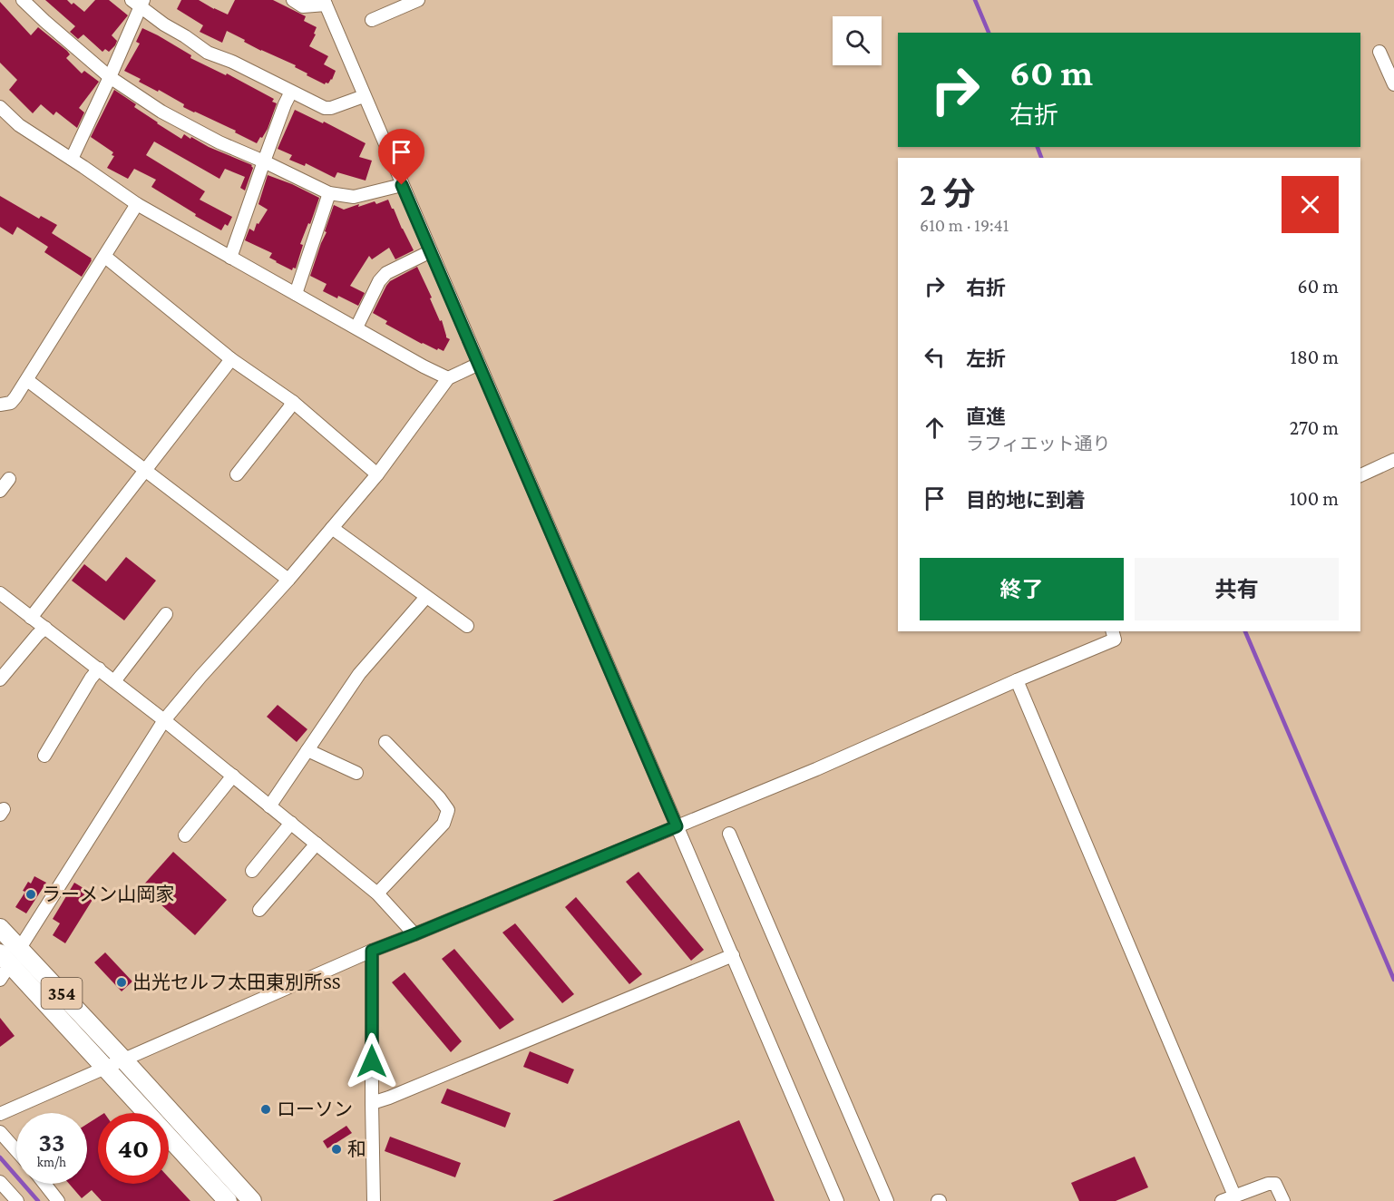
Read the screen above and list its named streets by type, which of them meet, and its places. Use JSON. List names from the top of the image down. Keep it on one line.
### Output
{"streets":{"highway":["354"]},"places":["ラーメン山岡家","出光セルフ太田東別所SS","ローソン","和"],"page":{"turn":["60 m","右折"],"heading":["2 分","610 m · 19:41"],"list":[{"name":"右折","value":"60 m"},{"name":"左折","value":"180 m"},{"name":"直進","note":"ラフィエット通り","value":"270 m"},{"name":"目的地に到着","value":"100 m"}],"buttons":["終了","共有"],"speed":"33 km/h","limit":"40"}}
